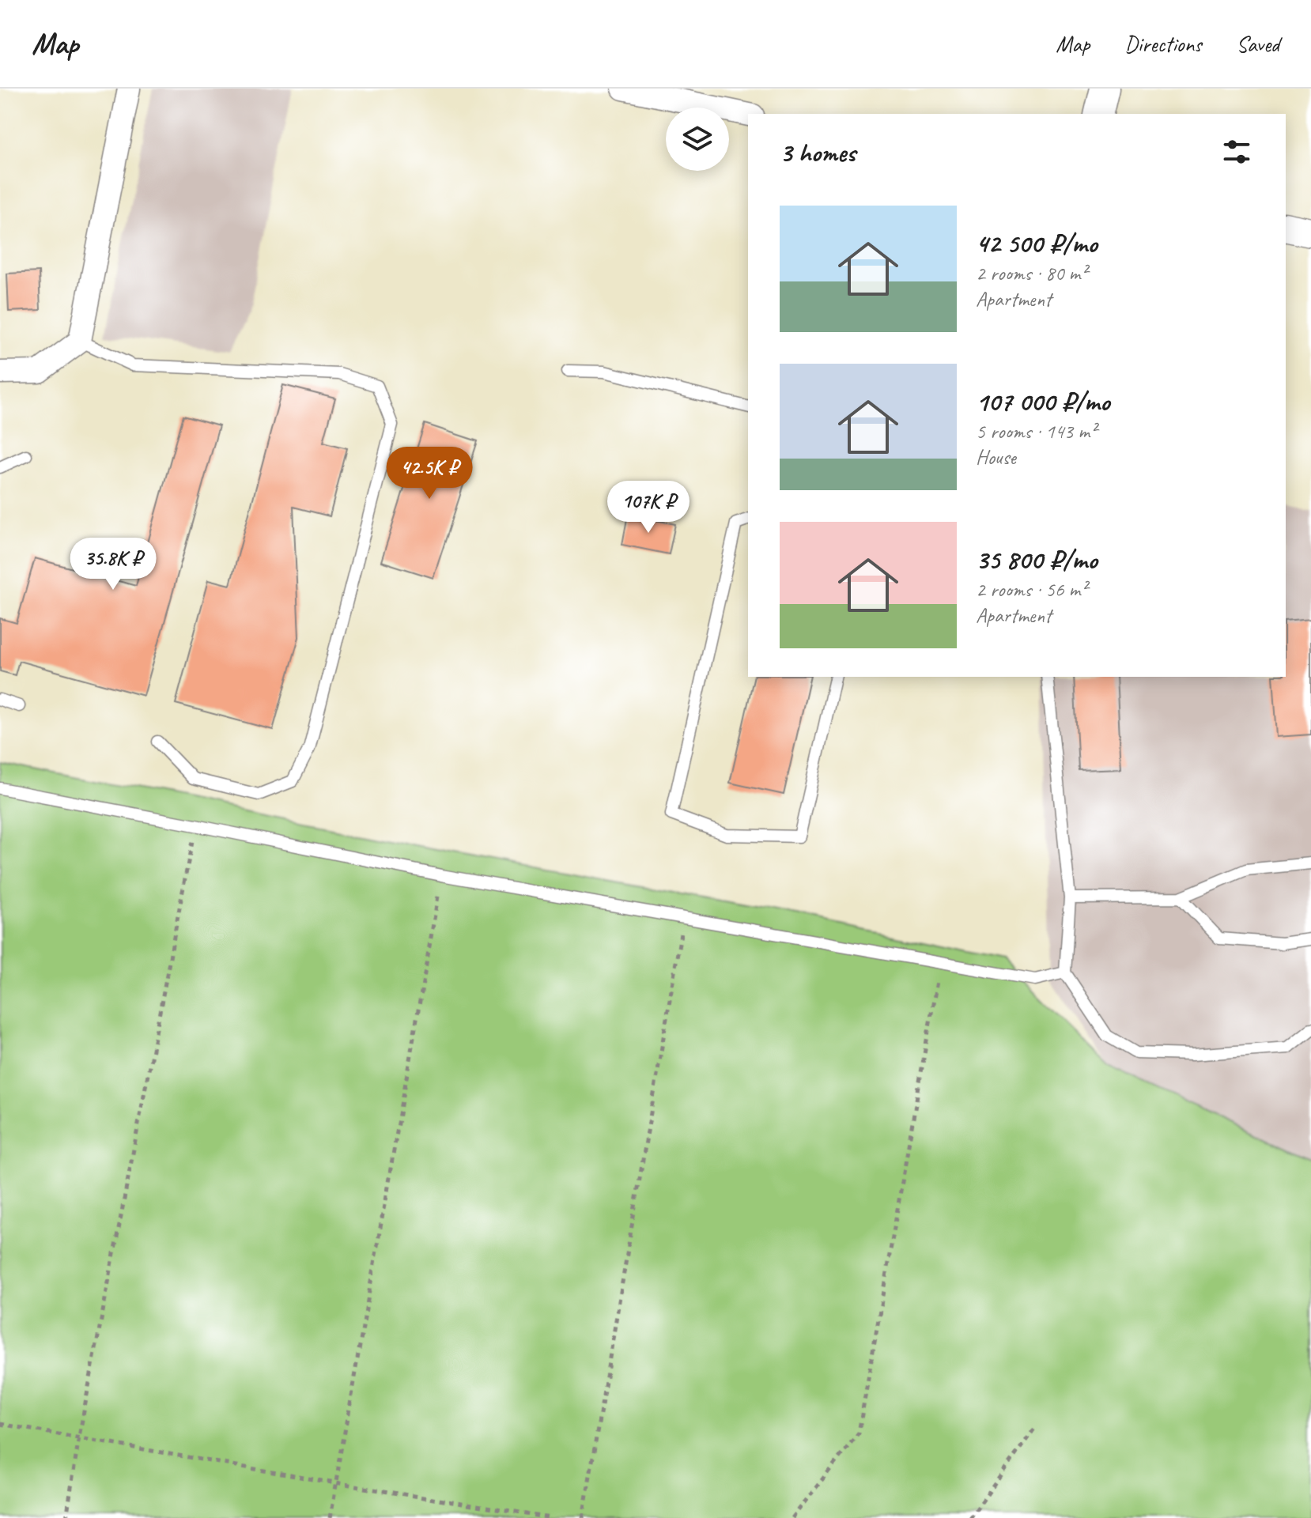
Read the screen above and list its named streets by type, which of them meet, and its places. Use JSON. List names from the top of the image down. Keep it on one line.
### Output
{"page":{"header":"Map","nav":["Map","Directions","Saved"],"heading":"3 homes","list":[{"name":"42 500 ₽/mo","note":"2 rooms · 80 m² · Apartment"},{"name":"107 000 ₽/mo","note":"5 rooms · 143 m² · House"},{"name":"35 800 ₽/mo","note":"2 rooms · 56 m² · Apartment"}],"price":["42.5K ₽","107K ₽","35.8K ₽"]}}
